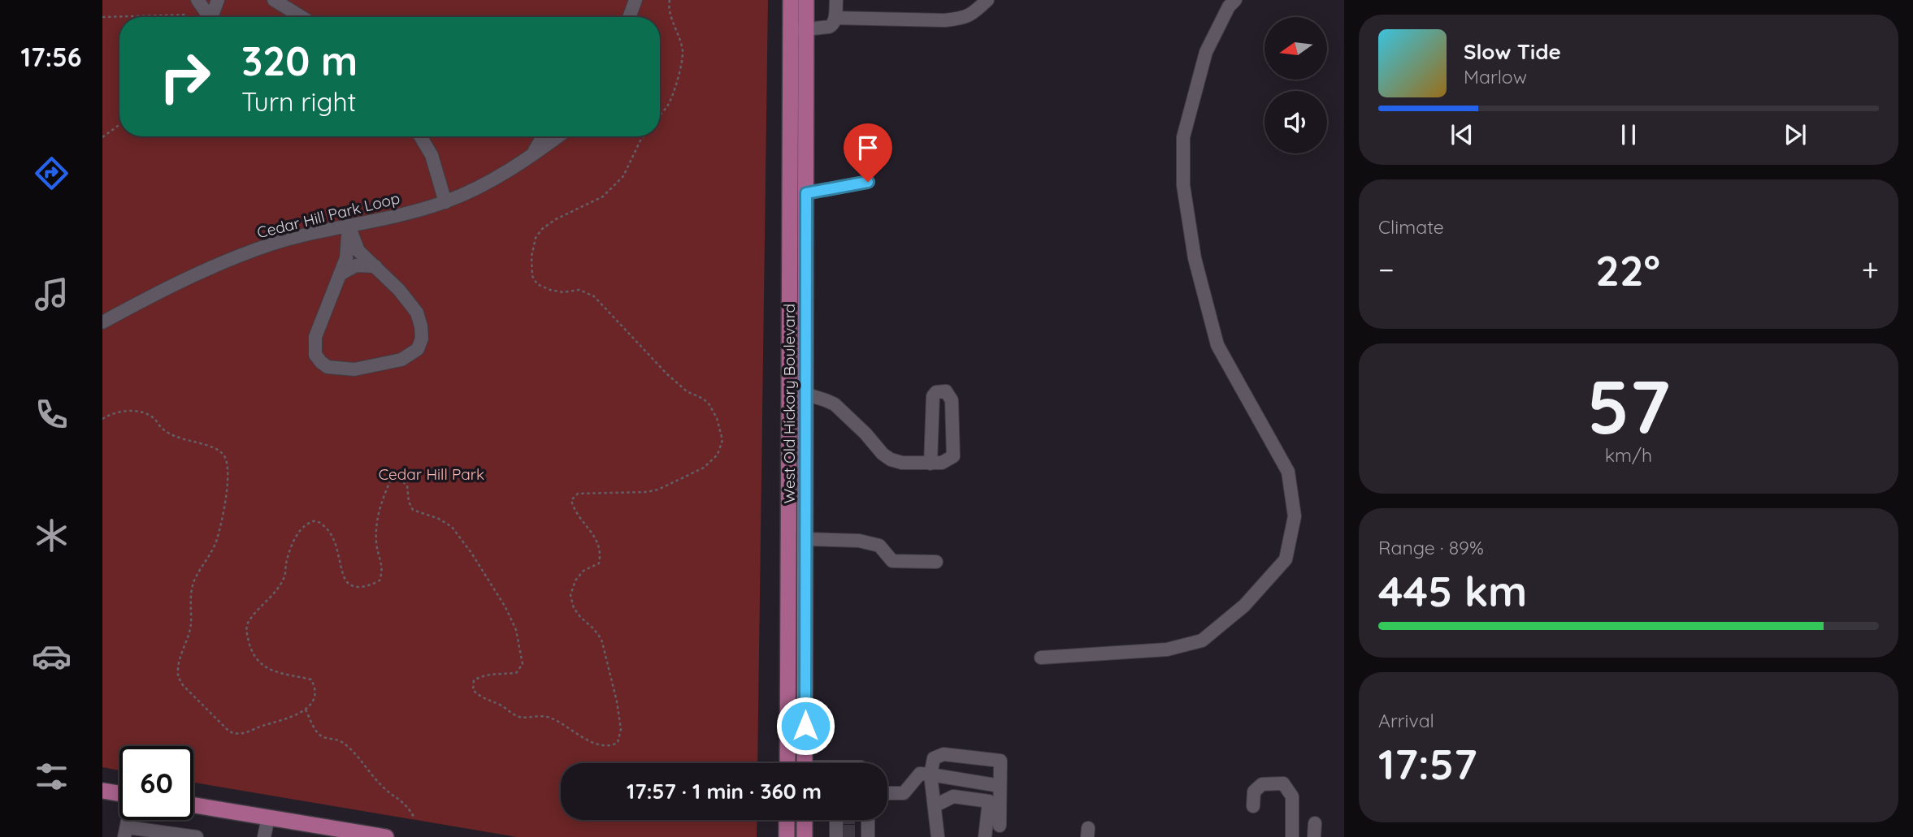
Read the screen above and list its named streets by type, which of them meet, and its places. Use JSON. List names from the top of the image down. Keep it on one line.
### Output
{"streets":{"main road":["West Old Hickory Boulevard"],"street":["Cedar Hill Park Loop"]},"parks":["Cedar Hill Park"],"north":"left","page":{"tabs":"17:56","turn":["320 m","Turn right"],"song":["Slow Tide","Marlow"],"tile":["Climate",["57","km/h"],["Range · 89%","445 km"],["Arrival","17:57"]],"heat":["−","22°","+"],"limit":"60","trip":"17:57 · 1 min · 360 m"}}
